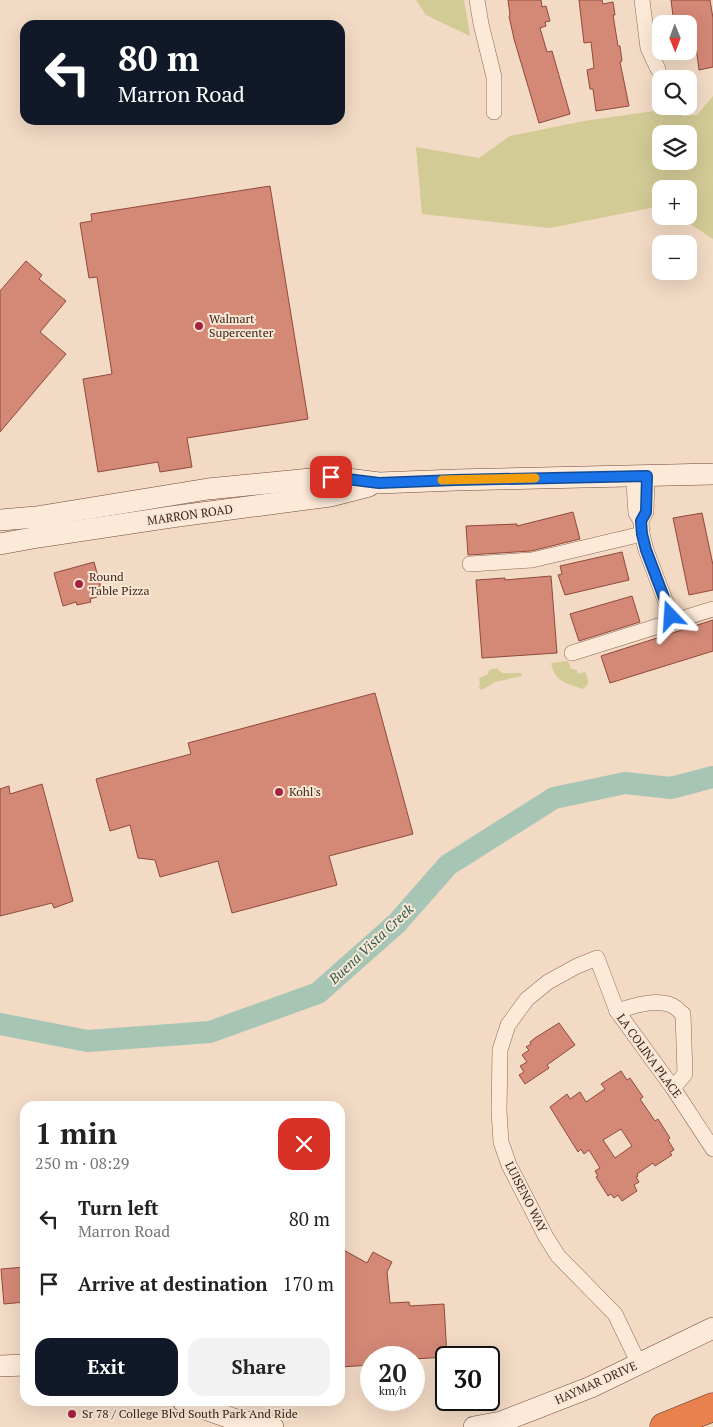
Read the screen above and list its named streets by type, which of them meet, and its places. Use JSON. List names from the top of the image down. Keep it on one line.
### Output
{"streets":{"street":["MARRON ROAD","LA COLINA PLACE","LUISENO WAY","HAYMAR DRIVE"]},"crossings":[["LA COLINA PLACE","LUISENO WAY"],["LUISENO WAY","HAYMAR DRIVE"]],"water":["Buena Vista Creek"],"places":["Walmart Supercenter","Round Table Pizza","Kohl's","Sr 78 / College Blvd South Park And Ride"],"north":"bottom","page":{"map_buttons":["+","−"],"turn":["80 m","Marron Road"],"heading":["1 min","250 m · 08:29"],"list":[{"name":"Turn left","note":"Marron Road","value":"80 m"},{"name":"Arrive at destination","value":"170 m"}],"buttons":["Exit","Share"],"speed":"20 km/h","limit":"30"}}
